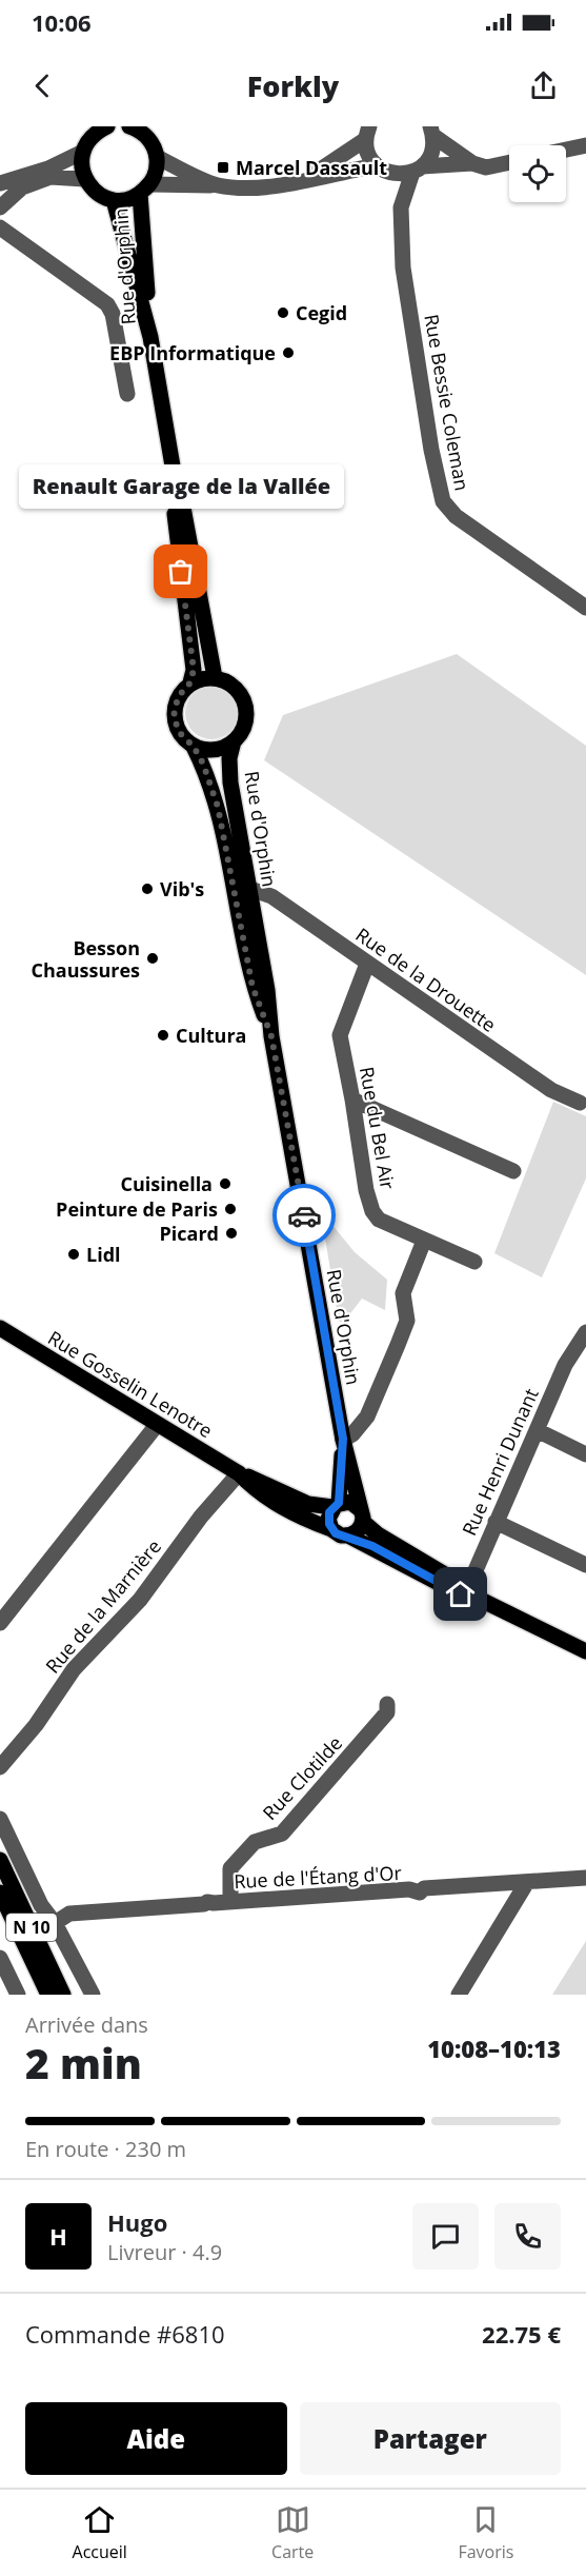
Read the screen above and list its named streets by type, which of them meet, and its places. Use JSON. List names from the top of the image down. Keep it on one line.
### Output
{"streets":{"main road":["Rue d'Orphin","Rue Gosselin Lenotre","N 10"],"street":["Rue Bessie Coleman","Rue de la Drouette","Rue du Bel Air","Rue Henri Dunant","Rue de la Marnière","Rue Clotilde","Rue de l'Étang d'Or"]},"crossings":[["Rue d'Orphin","Rue de la Drouette"],["Rue d'Orphin","Rue Gosselin Lenotre"],["Rue de la Drouette","Rue du Bel Air"],["Rue Gosselin Lenotre","Rue de la Marnière"],["Rue Clotilde","Rue de l'Étang d'Or"]],"places":{"transit":["Marcel Dassault"],"other":["Cegid","EBP Informatique","Renault Garage de la Vallée","Vib's","Besson Chaussures","Cultura","Cuisinella","Peinture de Paris","Picard","Lidl"]},"page":{"status":"10:06","header":"Forkly","bubble":"Renault Garage de la Vallée","heading":["2 min","Arrivée dans","10:08–10:13"],"panel":["Hugo","Livreur · 4.9","Commande #6810","22.75 €"],"bar":"En route · 230 m","round":"H","buttons":["Aide","Partager"],"tabs":["Accueil","Carte","Favoris"]}}
